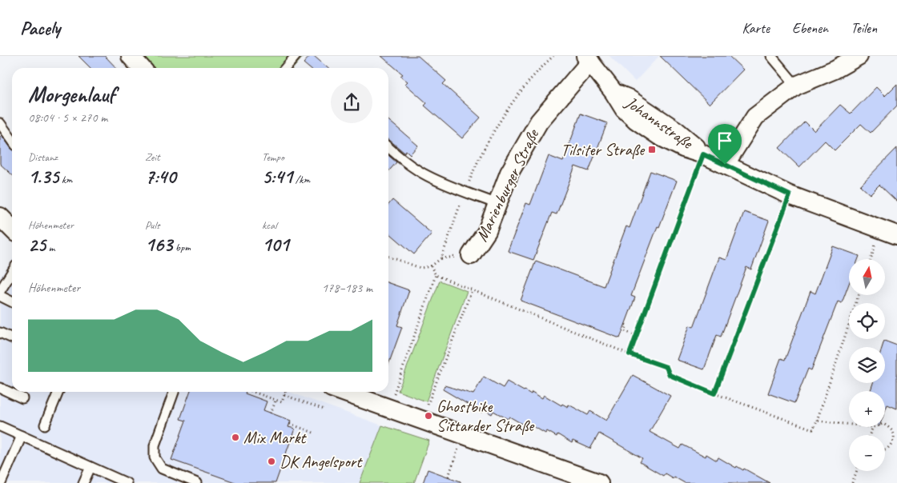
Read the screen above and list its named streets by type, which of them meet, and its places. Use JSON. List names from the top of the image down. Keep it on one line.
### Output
{"streets":{"street":["Johannstraße","Marienburger Straße"]},"crossings":[["Johannstraße","Marienburger Straße"]],"places":{"transit":["Tilsiter Straße"],"other":["Ghostbike Sittarder Straße","Mix Markt","DK Angelsport"]},"north":"top","page":{"header":"Pacely","nav":["Karte","Ebenen","Teilen"],"heading":["Morgenlauf","08:04 · 5 × 270 m"],"stats":[["Distanz","1.35 km"],["Zeit","7:40"],["Tempo","5:41 /km"],["Höhenmeter","25 m"],["Puls","163 bpm"],["kcal","101"]],"map_buttons":["+","−"],"chart":["Höhenmeter","178–183 m"]}}
